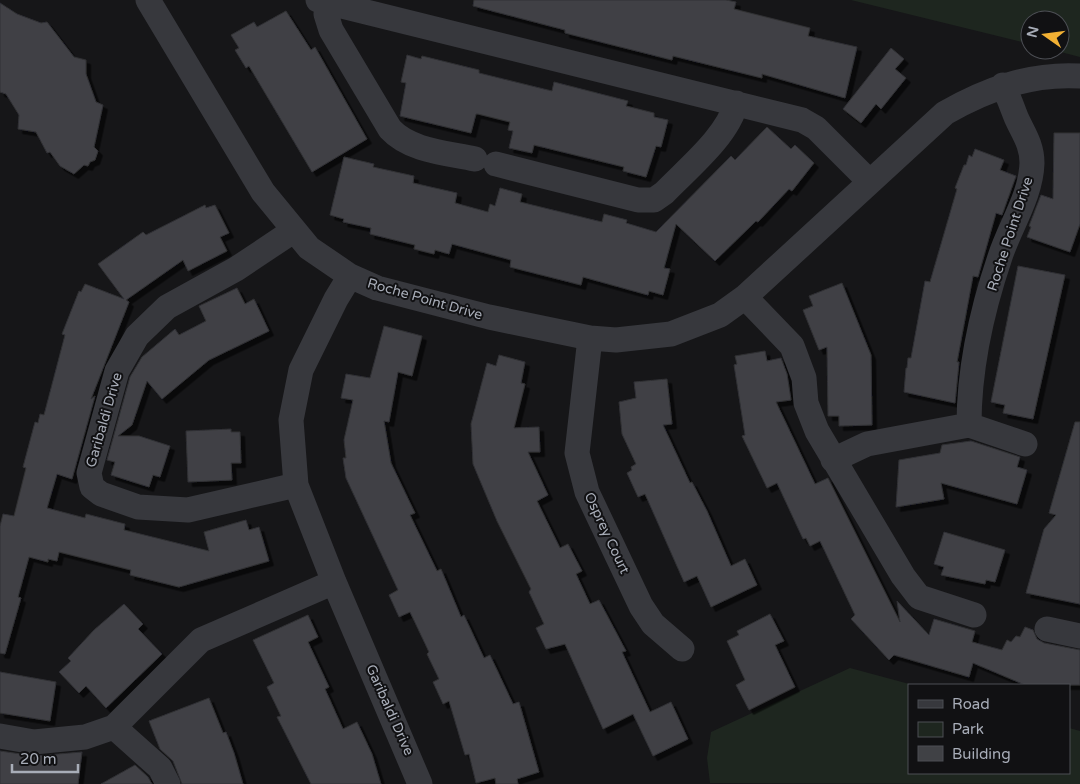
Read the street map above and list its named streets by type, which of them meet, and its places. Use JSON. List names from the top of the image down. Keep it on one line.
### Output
{"streets":{"street":["Roche Point Drive","Garibaldi Drive","Osprey Court"]},"crossings":[["Roche Point Drive","Garibaldi Drive"],["Roche Point Drive","Osprey Court"]],"legend":["Road","Park","Building"],"scale_bar":"20 m","north":"left"}
